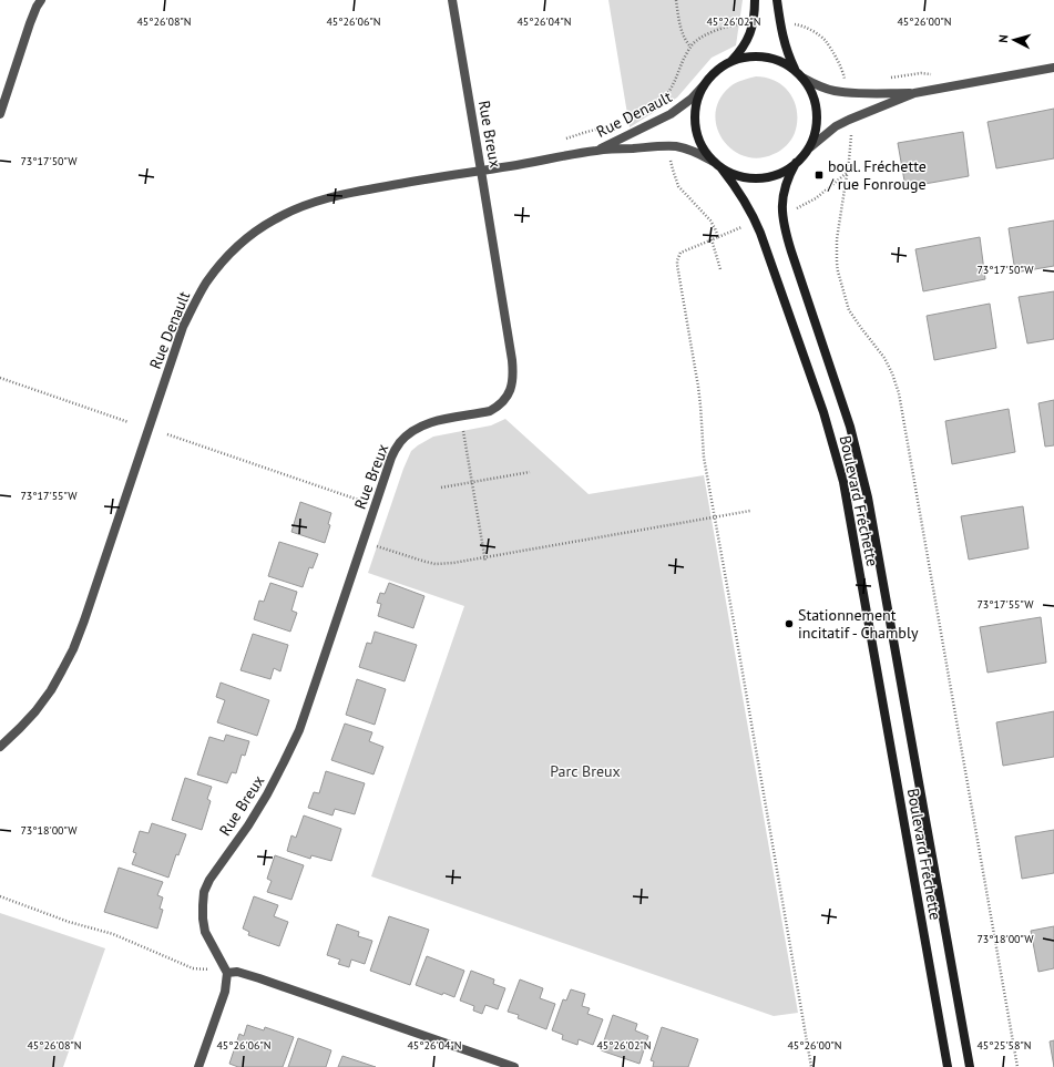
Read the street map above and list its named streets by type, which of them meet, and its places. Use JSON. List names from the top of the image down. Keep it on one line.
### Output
{"streets":{"main road":["Boulevard Fréchette"],"street":["Rue Denault","Rue Breux"]},"crossings":[["Rue Denault","Rue Breux"],["Rue Denault","Boulevard Fréchette"]],"parks":["Parc Breux"],"places":{"transit":["boul. Fréchette / rue Fonrouge"],"other":["Stationnement incitatif - Chambly"]},"north":"left","coordinates":["45°26'08\"N","45°26'06\"N","45°26'04\"N","45°26'02\"N","45°26'00\"N","73°17'50\"W","73°17'55\"W","73°18'00\"W","45°25'58\"N"]}
